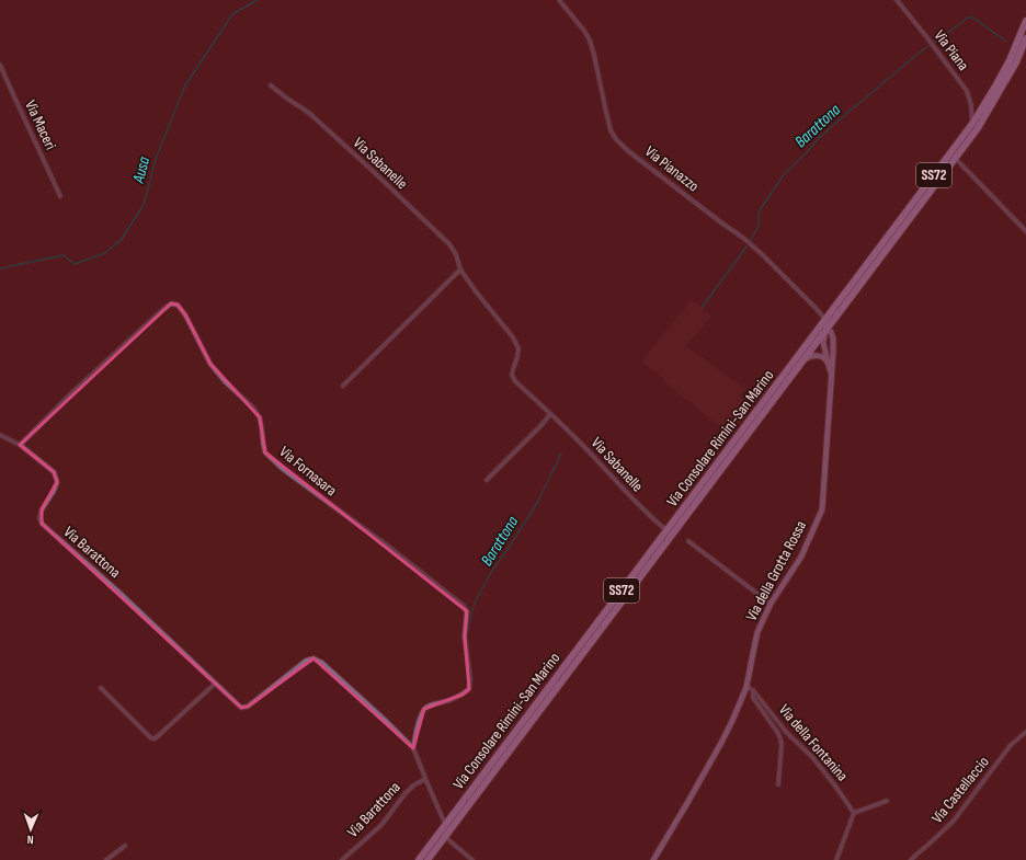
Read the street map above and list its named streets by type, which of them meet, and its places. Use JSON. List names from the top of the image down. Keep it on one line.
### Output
{"streets":{"main road":["SS72","Via Consolare Rimini-San Marino"],"street":["Via Piana","Via Maceri","Via Sabanelle","Via Pianazzo","Via Fornasara","Via Barattona","Via della Grotta Rossa","Via della Fontanina","Via Castellaccio"]},"crossings":[["Via Piana","Via Consolare Rimini-San Marino"],["Via Sabanelle","Via Consolare Rimini-San Marino"],["Via Pianazzo","Via Consolare Rimini-San Marino"],["Via Consolare Rimini-San Marino","Via Barattona"],["Via Consolare Rimini-San Marino","Via della Grotta Rossa"],["Via Fornasara","Via Barattona"],["Via della Grotta Rossa","Via della Fontanina"]],"water":["Barattona","Ausa"],"north":"bottom"}
